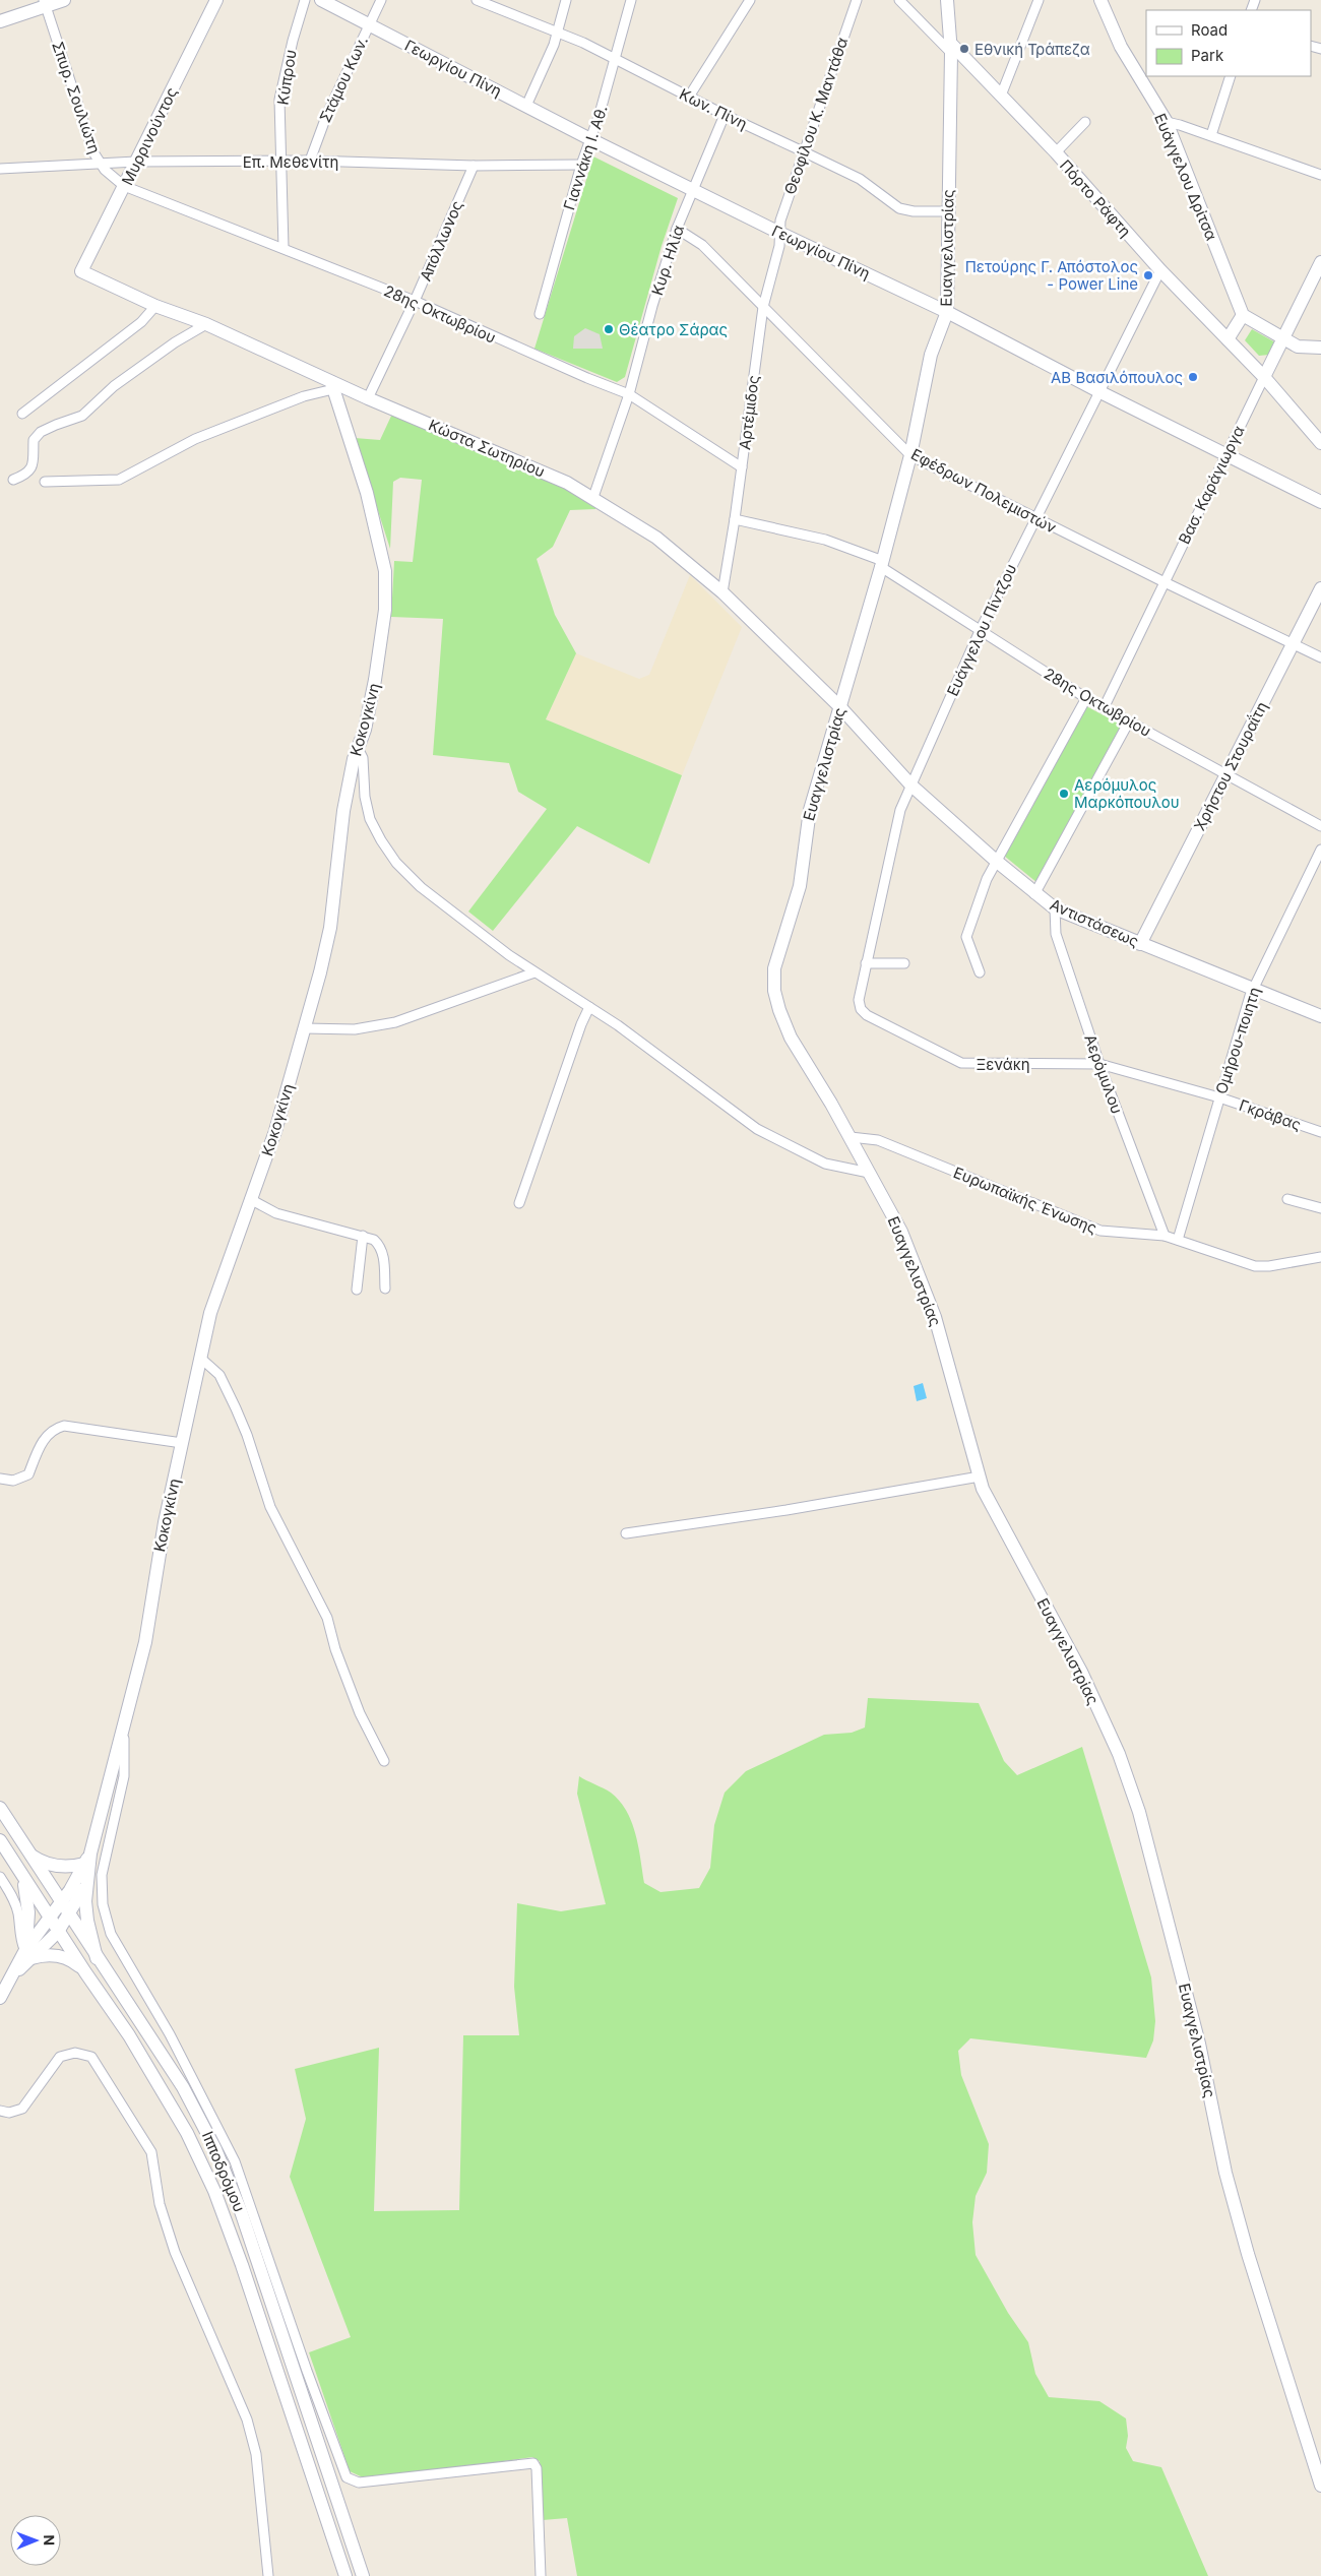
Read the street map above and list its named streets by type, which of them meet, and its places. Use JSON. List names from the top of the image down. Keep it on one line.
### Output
{"streets":{"street":["Γεωργίου Πίνη","Κύπρου","Στάμου Κων.","Σπυρ. Σουλιώτη","Κων. Πίνη","Θεοφίλου Κ. Μαντάθα","Μυρρινούντος","Γιαννάκη Ι. Αθ.","Επ. Μεθενίτη","Ευάγγελου Δρίτσα","Πόρτο Ράφτη","Απόλλωνος","Ευαγγελιστρίας","Κυρ. Ηλία","28ης Οκτωβρίου","Αρτέμιδος","Κώστα Σωτηρίου","Βασ. Καράγιωργα","Εφέδρων Πολεμιστών","Ευάγγελου Πίντζου","Κοκογκίνη","Χρήστου Στουραΐτη","Αντιστάσεως","Ομήρου-ποιητη","Ξενάκη","Αερόμυλου","Γκράβας","Ευρωπαϊκής Ένωσης","Ιπποδρόμου"]},"crossings":[["Γεωργίου Πίνη","Στάμου Κων."],["Γεωργίου Πίνη","Θεοφίλου Κ. Μαντάθα"],["Γεωργίου Πίνη","Γιαννάκη Ι. Αθ."],["Γεωργίου Πίνη","Ευαγγελιστρίας"],["Γεωργίου Πίνη","Κυρ. Ηλία"],["Γεωργίου Πίνη","Αρτέμιδος"],["Γεωργίου Πίνη","Βασ. Καράγιωργα"],["Γεωργίου Πίνη","Ευάγγελου Πίντζου"],["Κύπρου","Επ. Μεθενίτη"],["Κύπρου","28ης Οκτωβρίου"],["Στάμου Κων.","Επ. Μεθενίτη"],["Σπυρ. Σουλιώτη","Μυρρινούντος"],["Σπυρ. Σουλιώτη","Επ. Μεθενίτη"],["Σπυρ. Σουλιώτη","28ης Οκτωβρίου"],["Κων. Πίνη","Θεοφίλου Κ. Μαντάθα"],["Κων. Πίνη","Γιαννάκη Ι. Αθ."],["Κων. Πίνη","Ευαγγελιστρίας"],["Κων. Πίνη","Κυρ. Ηλία"],["Θεοφίλου Κ. Μαντάθα","Αρτέμιδος"],["Μυρρινούντος","Επ. Μεθενίτη"],["Μυρρινούντος","28ης Οκτωβρίου"],["Μυρρινούντος","Κώστα Σωτηρίου"],["Γιαννάκη Ι. Αθ.","Επ. Μεθενίτη"],["Επ. Μεθενίτη","Απόλλωνος"],["Πόρτο Ράφτη","Ευαγγελιστρίας"],["Πόρτο Ράφτη","Βασ. Καράγιωργα"],["Πόρτο Ράφτη","Ευάγγελου Πίντζου"],["Απόλλωνος","28ης Οκτωβρίου"],["Απόλλωνος","Κώστα Σωτηρίου"],["Ευαγγελιστρίας","28ης Οκτωβρίου"],["Ευαγγελιστρίας","Κώστα Σωτηρίου"],["Ευαγγελιστρίας","Εφέδρων Πολεμιστών"],["Ευαγγελιστρίας","Αντιστάσεως"],["Ευαγγελιστρίας","Ευρωπαϊκής Ένωσης"],["Κυρ. Ηλία","28ης Οκτωβρίου"],["Κυρ. Ηλία","Κώστα Σωτηρίου"],["Κυρ. Ηλία","Εφέδρων Πολεμιστών"],["28ης Οκτωβρίου","Αρτέμιδος"],["28ης Οκτωβρίου","Βασ. Καράγιωργα"],["28ης Οκτωβρίου","Ευάγγελου Πίντζου"],["28ης Οκτωβρίου","Χρήστου Στουραΐτη"],["Αρτέμιδος","Κώστα Σωτηρίου"],["Αρτέμιδος","Εφέδρων Πολεμιστών"],["Κώστα Σωτηρίου","Κοκογκίνη"],["Κώστα Σωτηρίου","Αντιστάσεως"],["Βασ. Καράγιωργα","Εφέδρων Πολεμιστών"],["Εφέδρων Πολεμιστών","Ευάγγελου Πίντζου"],["Εφέδρων Πολεμιστών","Χρήστου Στουραΐτη"],["Ευάγγελου Πίντζου","Αντιστάσεως"],["Ευάγγελου Πίντζου","Ξενάκη"],["Χρήστου Στουραΐτη","Αντιστάσεως"],["Αντιστάσεως","Ομήρου-ποιητη"],["Αντιστάσεως","Αερόμυλου"],["Ομήρου-ποιητη","Ξενάκη"],["Ομήρου-ποιητη","Γκράβας"],["Ομήρου-ποιητη","Ευρωπαϊκής Ένωσης"],["Ξενάκη","Αερόμυλου"],["Ξενάκη","Γκράβας"],["Αερόμυλου","Ευρωπαϊκής Ένωσης"]],"places":["Εθνική Τράπεζα","Πετούρης Γ. Απόστολος - Power Line","Θέατρο Σάρας","ΑΒ Βασιλόπουλος","Αερόμυλος Μαρκόπουλου"],"legend":["Road","Park"],"north":"right"}
